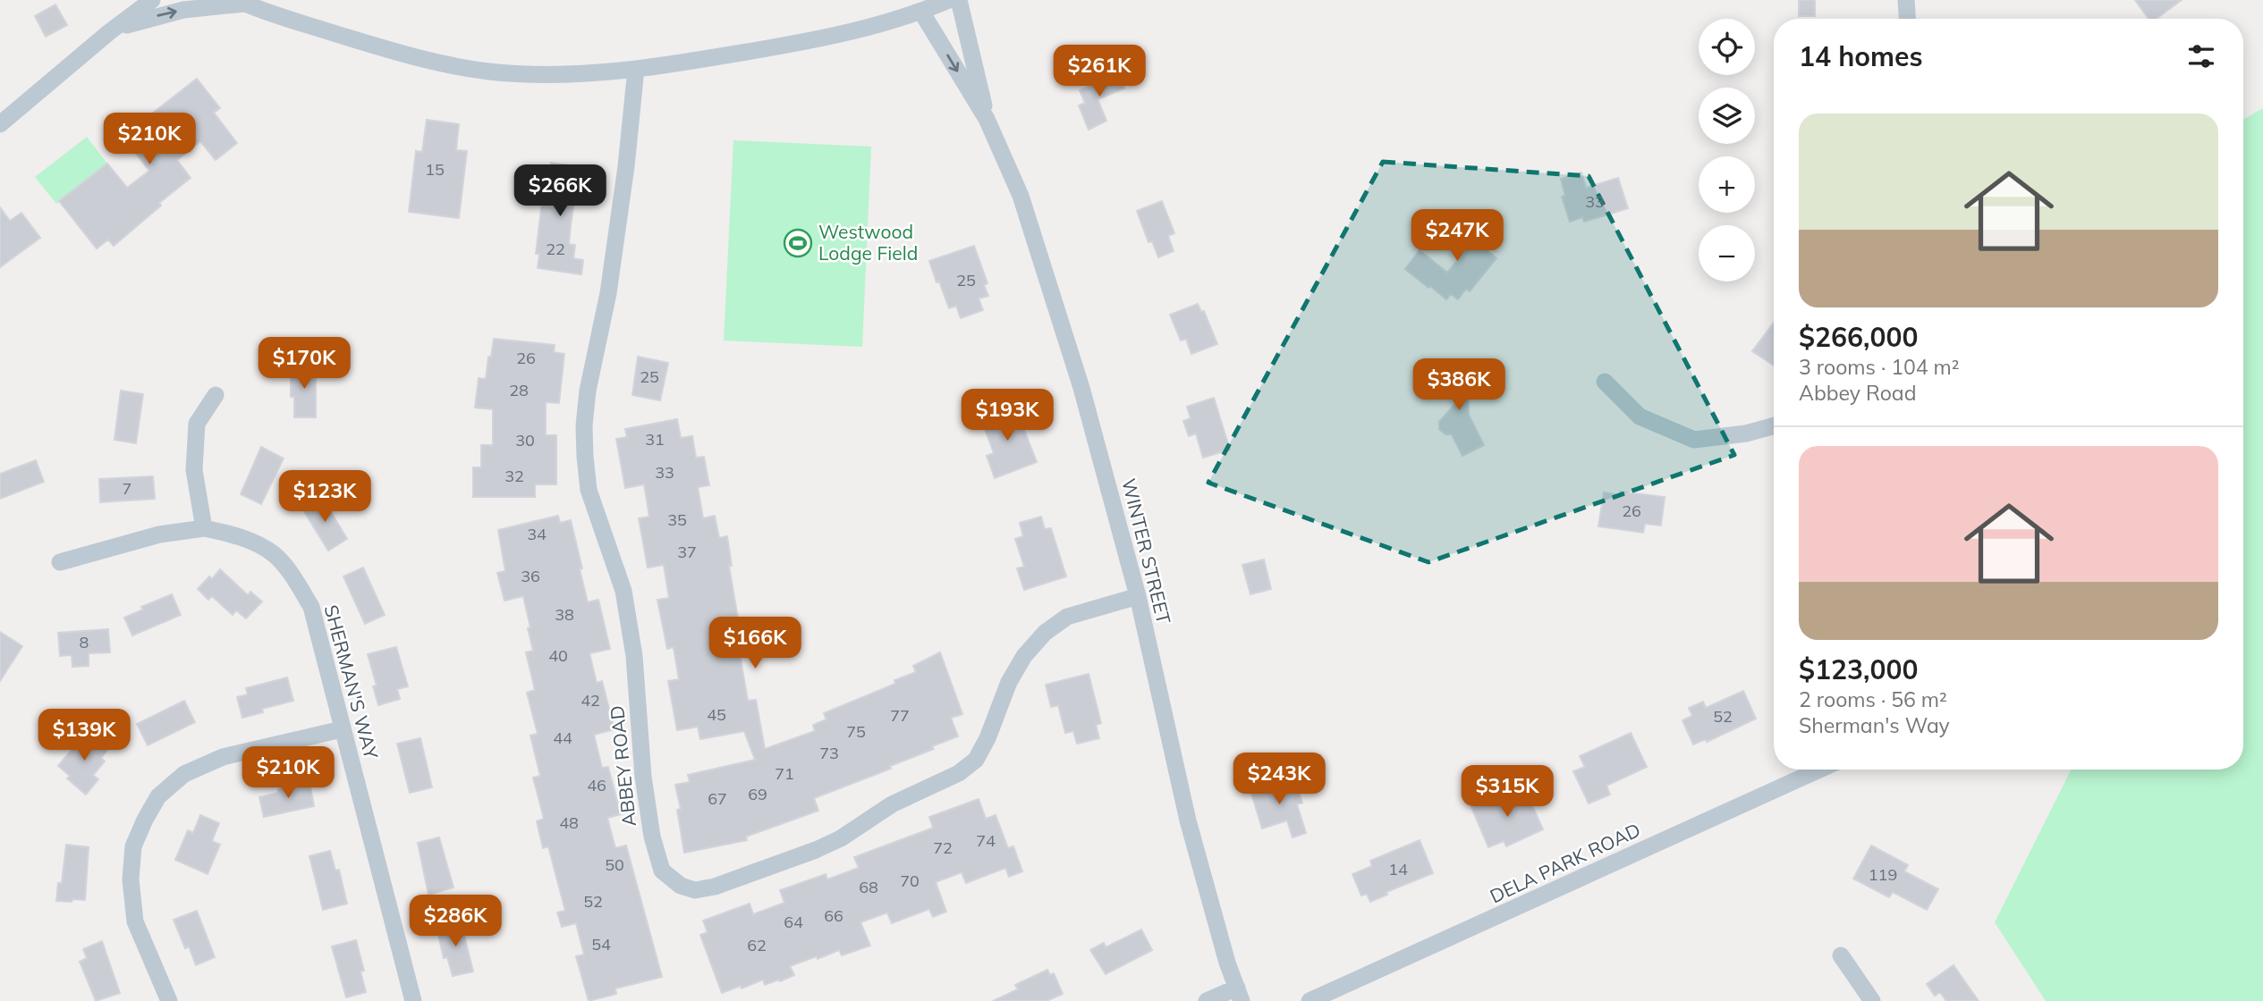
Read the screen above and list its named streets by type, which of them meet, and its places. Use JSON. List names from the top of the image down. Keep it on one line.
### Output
{"streets":{"street":["WINTER STREET","SHERMAN'S WAY","ABBEY ROAD","DELA PARK ROAD"]},"crossings":[["WINTER STREET","ABBEY ROAD"]],"places":{"sports":["Westwood Lodge Field"]},"house_numbers":["15","33","22","25","26","25","28","31","30","33","32","7","26","35","34","37","36","38","8","40","42","45","77","52","75","44","73","71","46","69","67","48","74","72","50","14","119","70","68","52","66","64","54","62"],"page":{"map_buttons":["+","−"],"heading":"14 homes","price":["$261K","$210K","$266K","$247K","$170K","$386K","$193K","$123K","$166K","$139K","$210K","$243K","$315K","$286K"],"list":[{"name":"$266,000","note":"3 rooms · 104 m² · Abbey Road"},{"name":"$123,000","note":"2 rooms · 56 m² · Sherman's Way"}]}}
